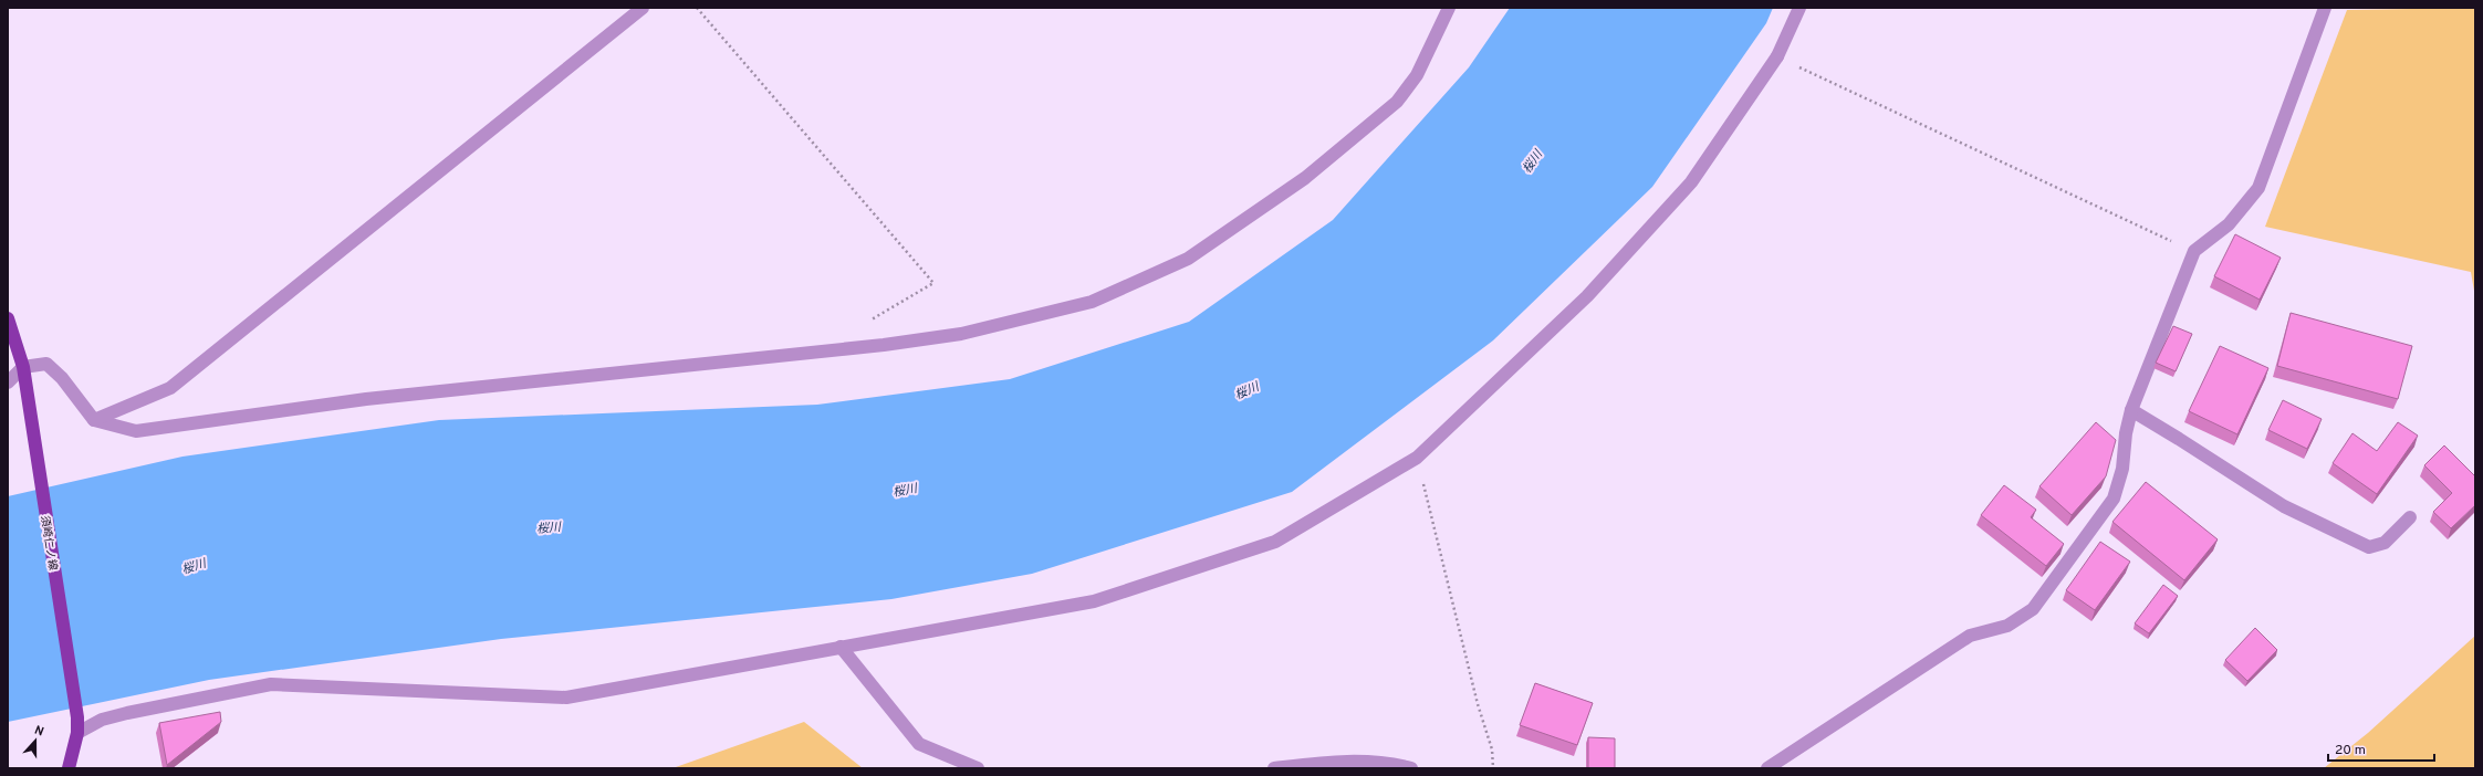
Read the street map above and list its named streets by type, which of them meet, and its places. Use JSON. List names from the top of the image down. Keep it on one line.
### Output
{"streets":{"main road":["須崎仁ノ線"]},"water":["桜川"],"scale_bar":"20 m","north":"top"}
